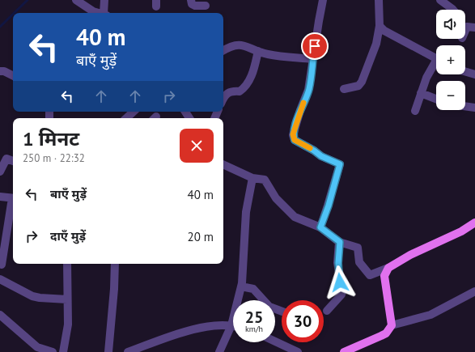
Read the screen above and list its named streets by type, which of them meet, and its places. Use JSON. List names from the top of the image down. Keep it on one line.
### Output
{"page":{"map_buttons":["+","−"],"turn":["40 m","बाएँ मुड़ें"],"heading":["1 मिनट","250 m · 22:32"],"list":[{"name":"बाएँ मुड़ें","value":"40 m"},{"name":"दाएँ मुड़ें","value":"20 m"}],"speed":"25 km/h","limit":"30"}}
